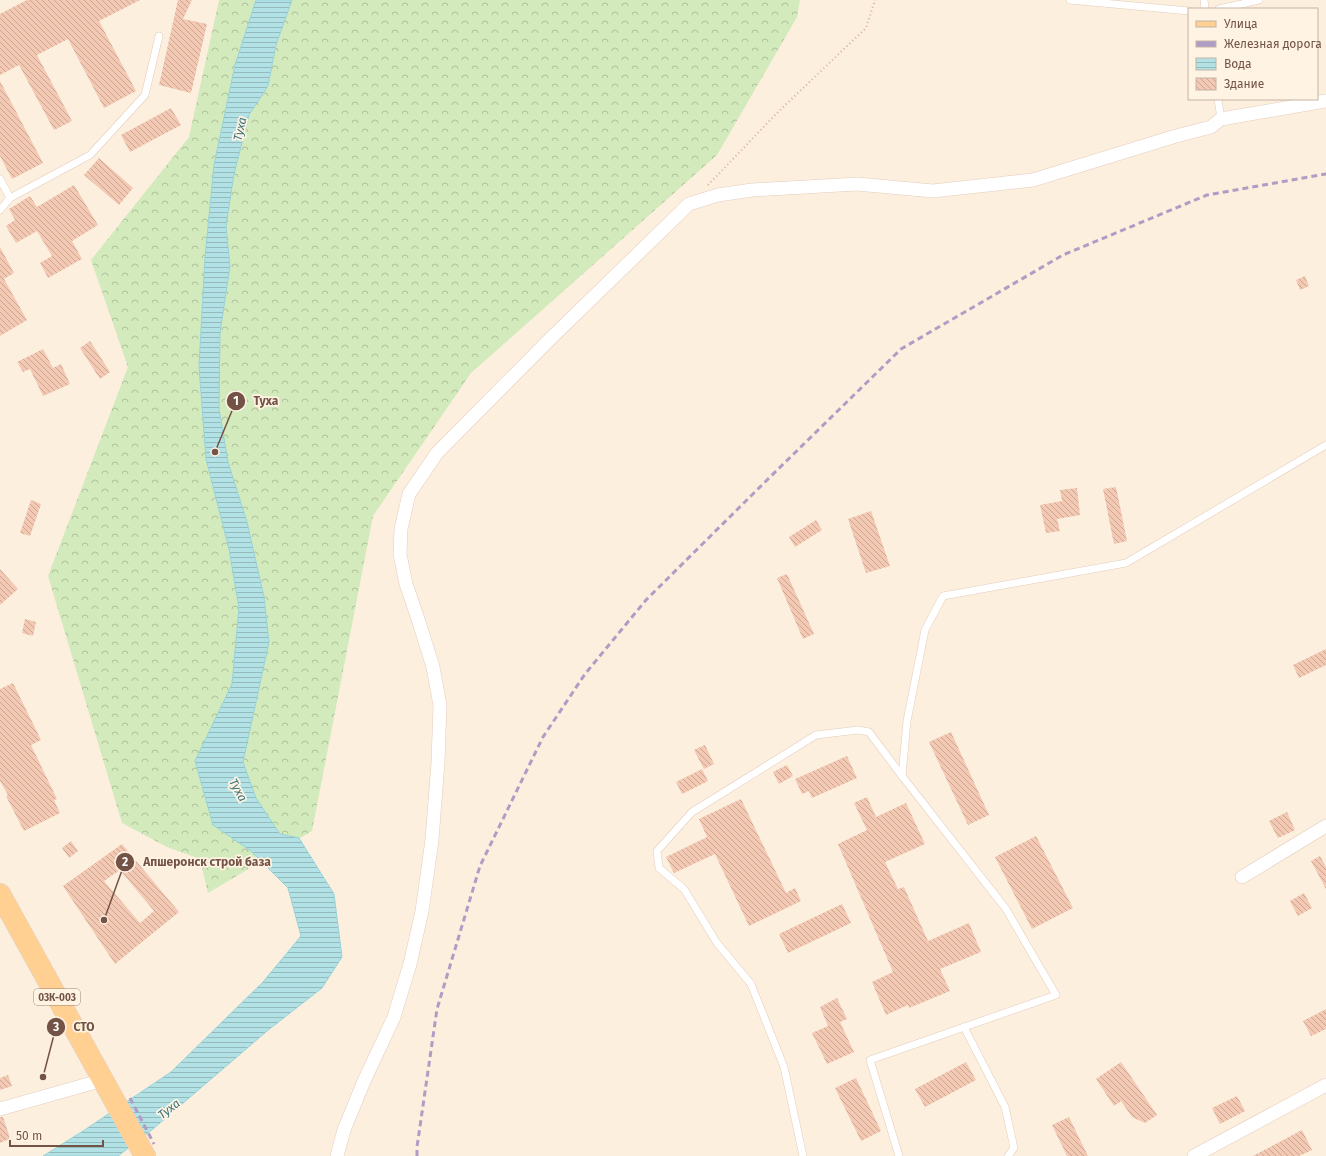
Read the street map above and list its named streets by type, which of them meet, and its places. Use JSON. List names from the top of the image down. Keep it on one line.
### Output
{"streets":{"main road":["03К-003"]},"water":["Туха"],"places":["Туха","Апшеронск строй база","СТО"],"legend":["Улица","Железная дорога","Вода","Здание"],"scale_bar":"50 m"}
